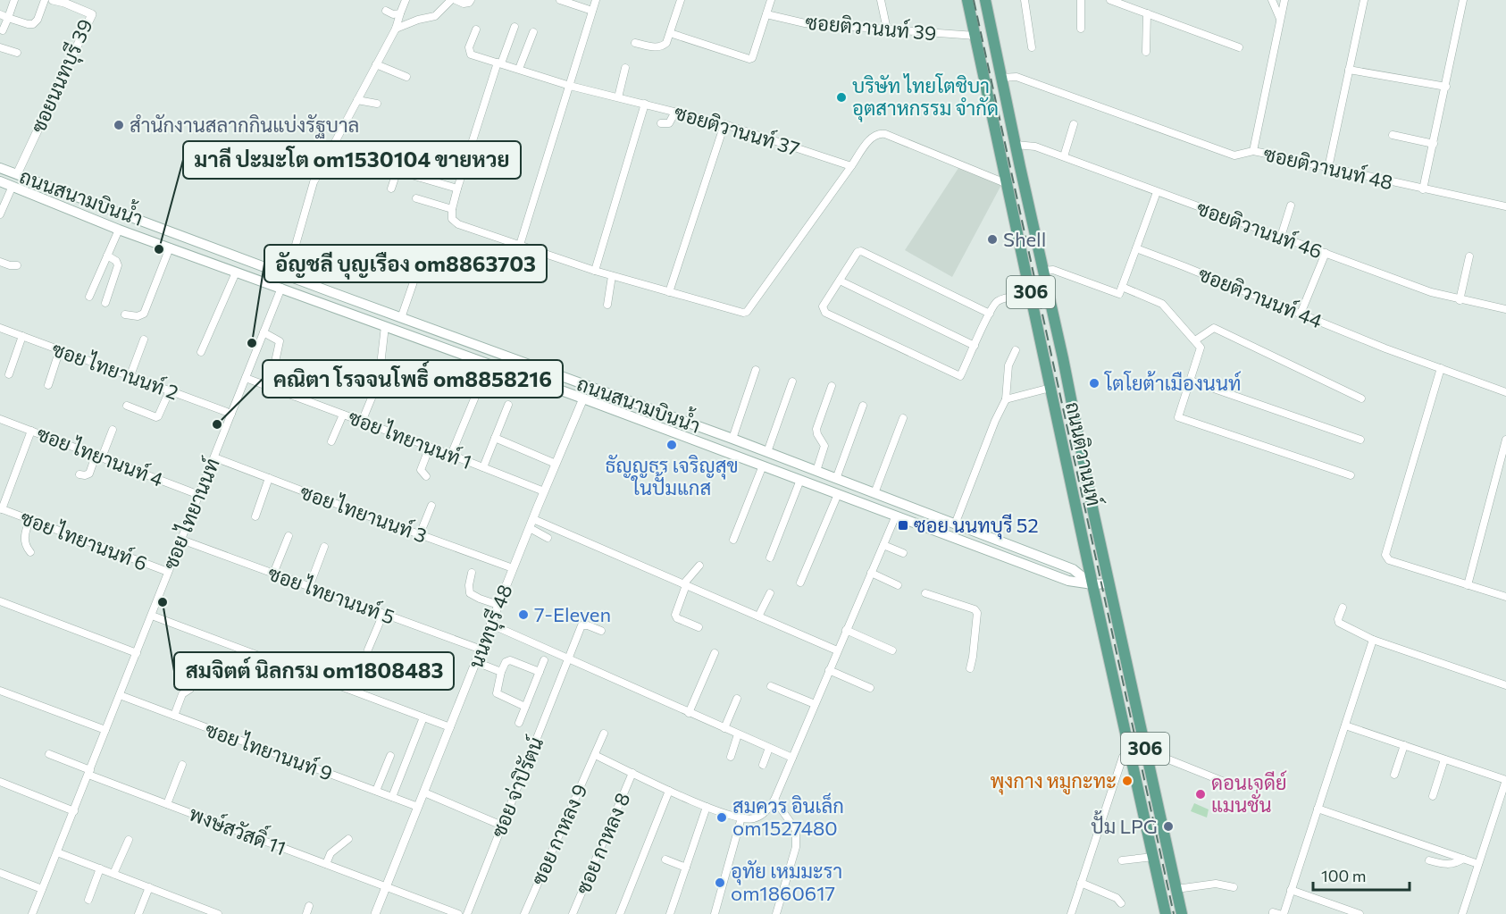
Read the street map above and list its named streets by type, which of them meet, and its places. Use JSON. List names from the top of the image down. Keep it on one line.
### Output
{"streets":{"main road":["ถนนสนามบินน้ำ","306","ถนนติวานนท์"],"street":["ซอยติวานนท์ 39","ซอยนนทบุรี 39","ซอยติวานนท์ 37","ซอยติวานนท์ 48","ซอยติวานนท์ 46","ซอยติวานนท์ 44","ซอย ไทยานนท์ 2","ซอย ไทยานนท์ 1","ซอย ไทยานนท์ 4","ซอย ไทยานนท์","ซอย ไทยานนท์ 3","ซอย ไทยานนท์ 6","ซอย ไทยานนท์ 5","นนทบุรี 48","ซอย ไทยานนท์ 9","ซอย จ่าปิรัตน์","พงษ์สวัสดิ์ 11","ซอย กาหลง 9","ซอย กาหลง 8"]},"crossings":[["ซอยติวานนท์ 39","ถนนติวานนท์"],["ซอยนนทบุรี 39","ถนนสนามบินน้ำ"],["ซอยติวานนท์ 48","ถนนติวานนท์"],["ถนนสนามบินน้ำ","ถนนติวานนท์"],["ถนนสนามบินน้ำ","ซอย ไทยานนท์"],["ถนนสนามบินน้ำ","นนทบุรี 48"],["ซอยติวานนท์ 46","ถนนติวานนท์"],["ซอย ไทยานนท์ 2","ซอย ไทยานนท์"],["ซอย ไทยานนท์ 1","ซอย ไทยานนท์"],["ซอย ไทยานนท์ 1","นนทบุรี 48"],["ซอย ไทยานนท์ 4","ซอย ไทยานนท์"],["ซอย ไทยานนท์","ซอย ไทยานนท์ 3"],["ซอย ไทยานนท์","ซอย ไทยานนท์ 6"],["ซอย ไทยานนท์","ซอย ไทยานนท์ 5"],["ซอย ไทยานนท์","ซอย ไทยานนท์ 9"],["ซอย ไทยานนท์","พงษ์สวัสดิ์ 11"],["ซอย ไทยานนท์ 3","นนทบุรี 48"],["ซอย ไทยานนท์ 5","นนทบุรี 48"],["นนทบุรี 48","ซอย ไทยานนท์ 9"],["นนทบุรี 48","พงษ์สวัสดิ์ 11"]],"places":{"other":["บริษัท ไทยโตชิบา อุตสาหกรรม จำกัด","สำนักงานสลากกินแบ่งรัฐบาล","Shell","มาลี ปะมะโต om1530104 ขายหวย","อัญชลี บุญเรือง om8863703","โตโยต้าเมืองนนท์","คณิตา โรจจนโพธิ์ om8858216","ธัญญธร เจริญสุข ในปั้มแกส","สมจิตต์ นิลกรม om1808483","7-Eleven","พุงกาง หมูกะทะ","ดอนเจดีย์ แมนชั่น","สมควร อินเล็ก om1527480","ปั้ม LPG","อุทัย เหมมะรา om1860617"],"transit":["ซอย นนทบุรี 52"]},"scale_bar":"100 m"}
